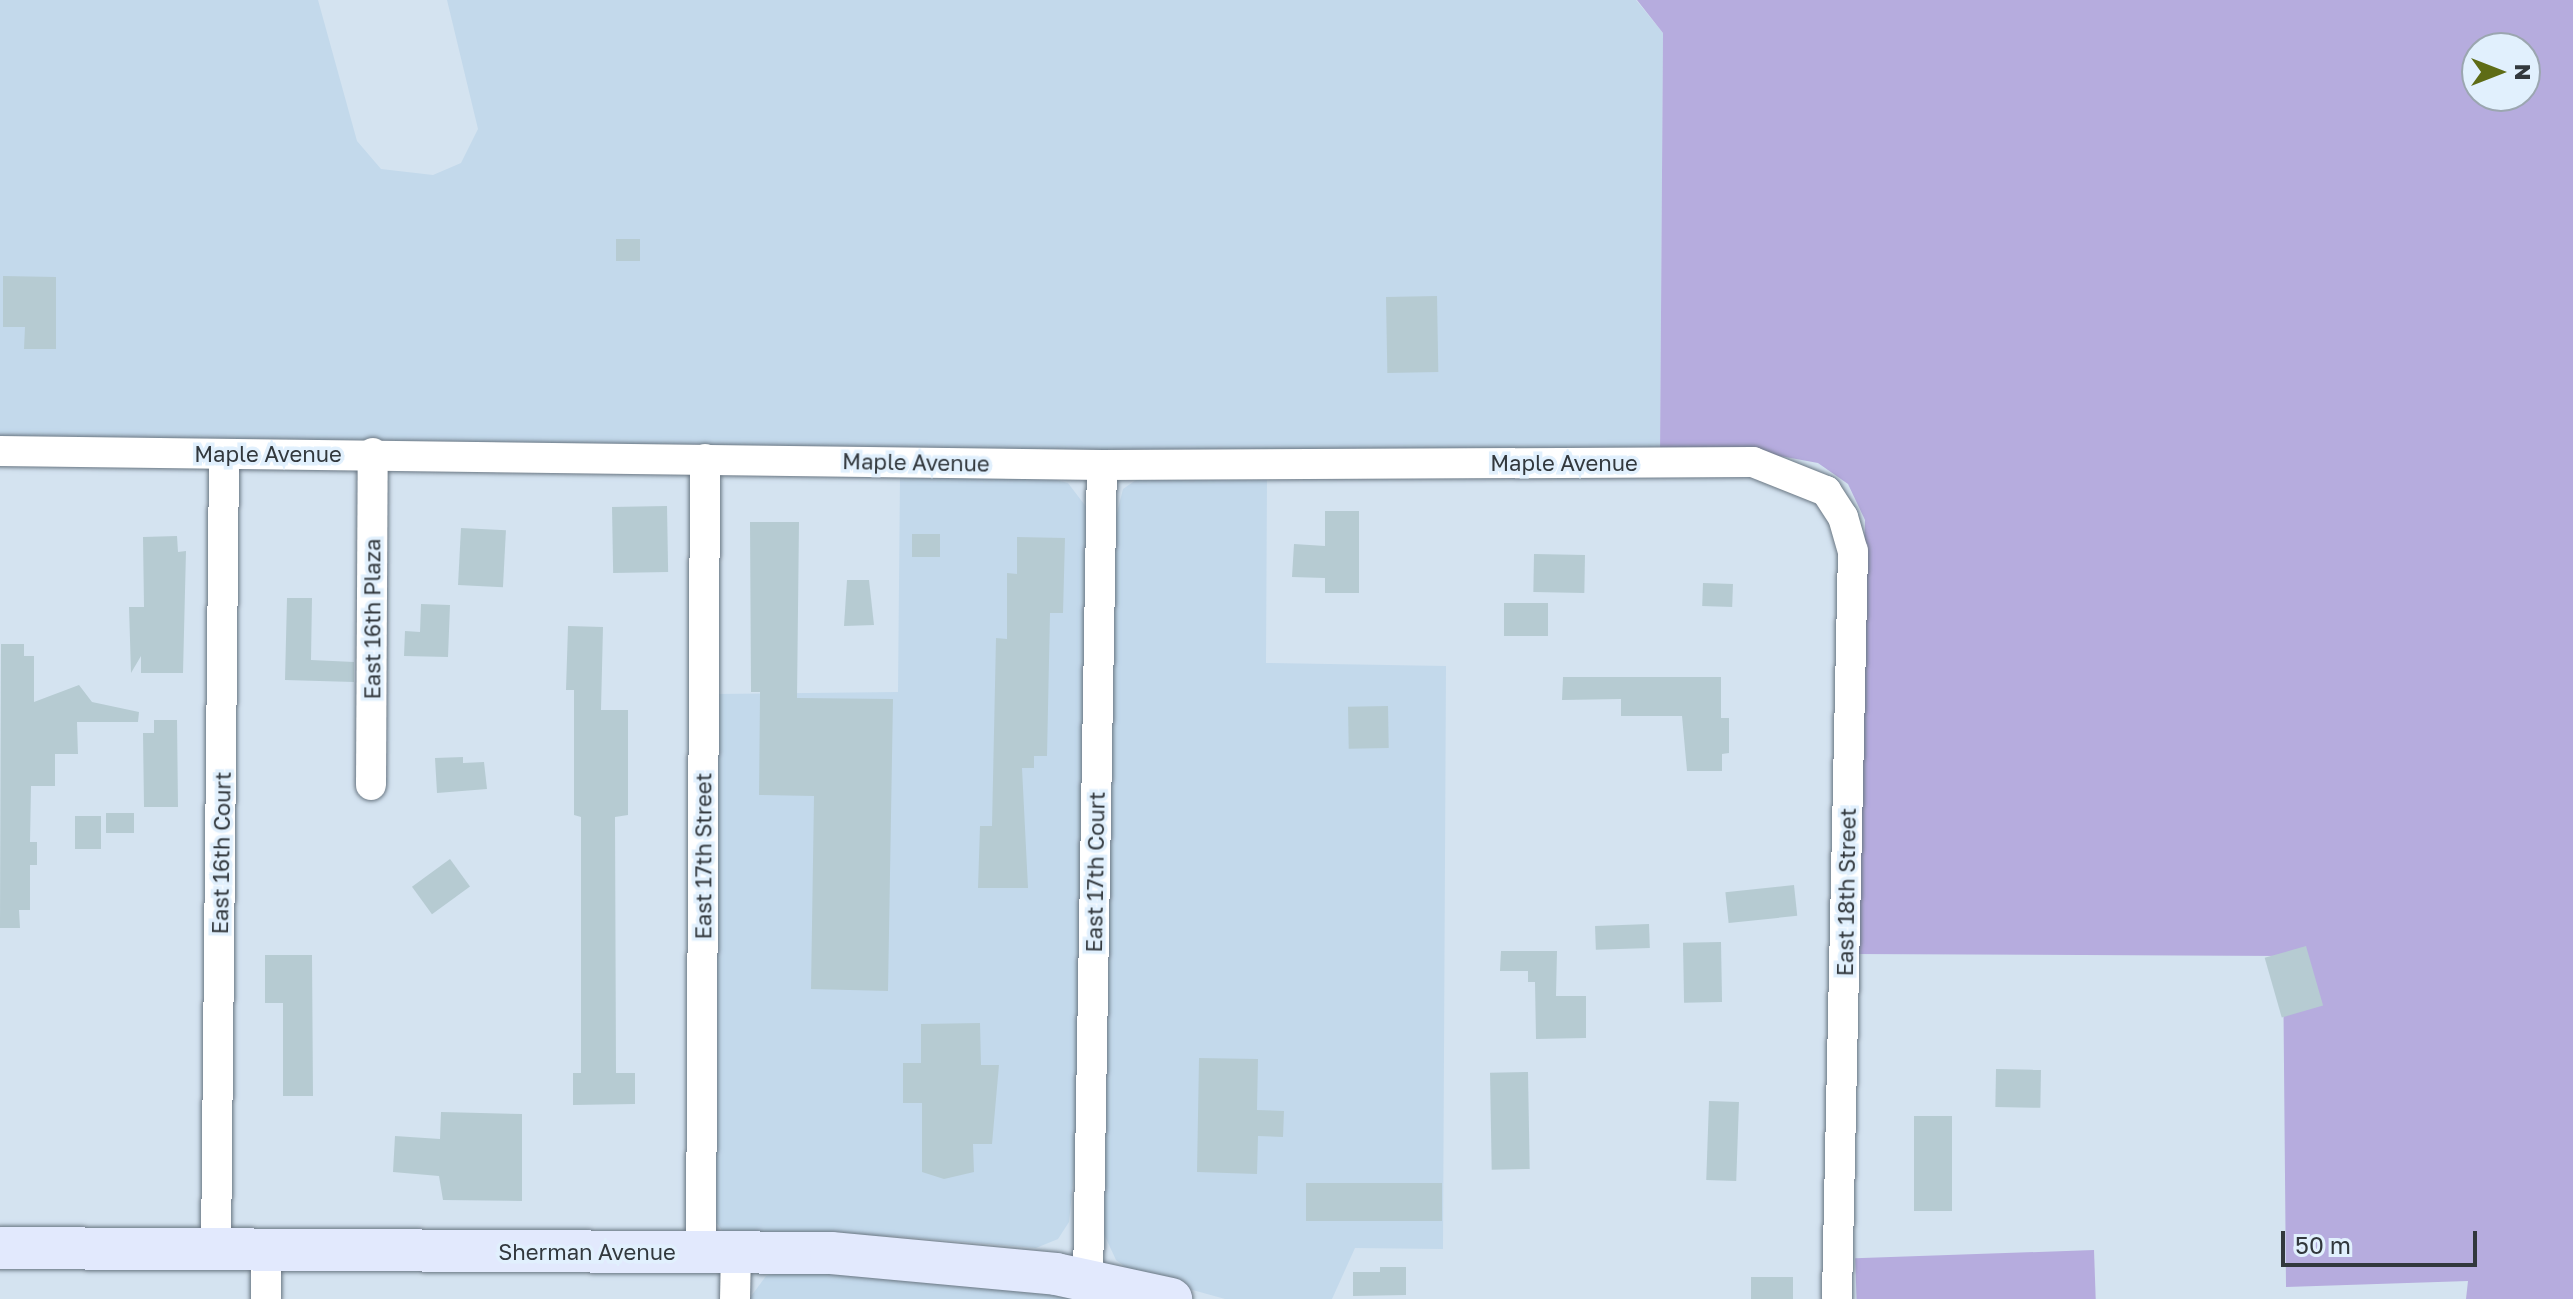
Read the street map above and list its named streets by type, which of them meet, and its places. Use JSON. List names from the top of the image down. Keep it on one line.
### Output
{"streets":{"street":["Maple Avenue","East 16th Plaza","East 16th Court","East 17th Street","East 17th Court","East 18th Street","Sherman Avenue"]},"crossings":[["Maple Avenue","East 16th Plaza"],["Maple Avenue","East 16th Court"],["Maple Avenue","East 17th Street"],["Maple Avenue","East 17th Court"],["Maple Avenue","East 18th Street"],["East 16th Court","Sherman Avenue"],["East 17th Street","Sherman Avenue"],["East 17th Court","Sherman Avenue"]],"scale_bar":"50 m","north":"right"}
